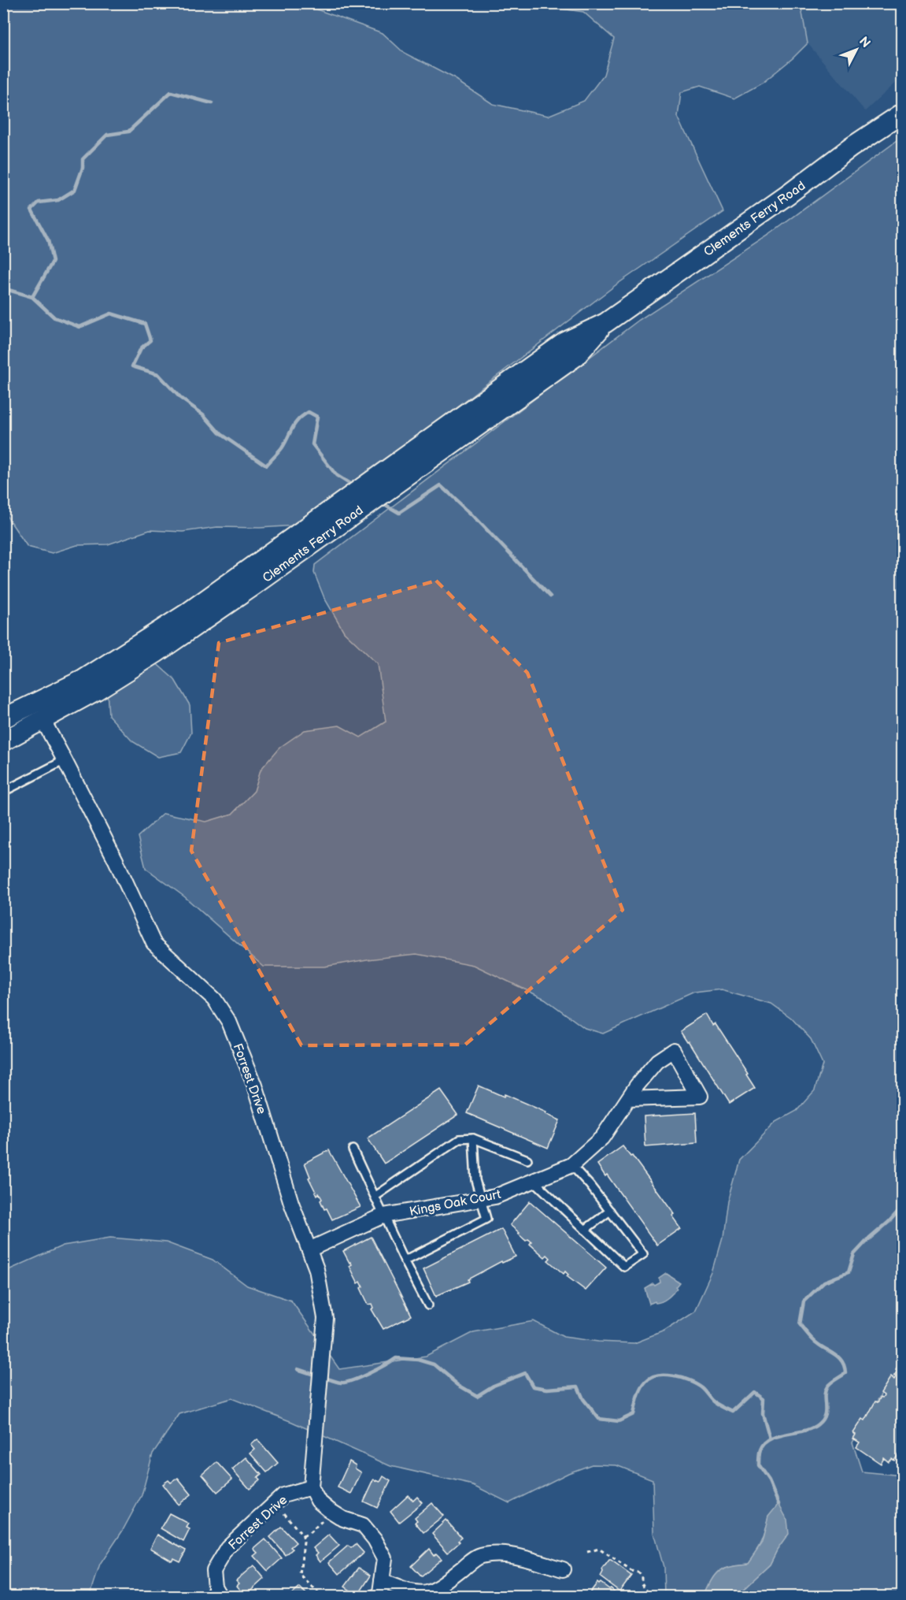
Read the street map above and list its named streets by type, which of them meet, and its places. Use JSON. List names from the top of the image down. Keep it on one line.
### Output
{"streets":{"main road":["Clements Ferry Road"],"street":["Forrest Drive","Kings Oak Court"]},"crossings":[["Clements Ferry Road","Forrest Drive"],["Forrest Drive","Kings Oak Court"]],"north":"top right"}
